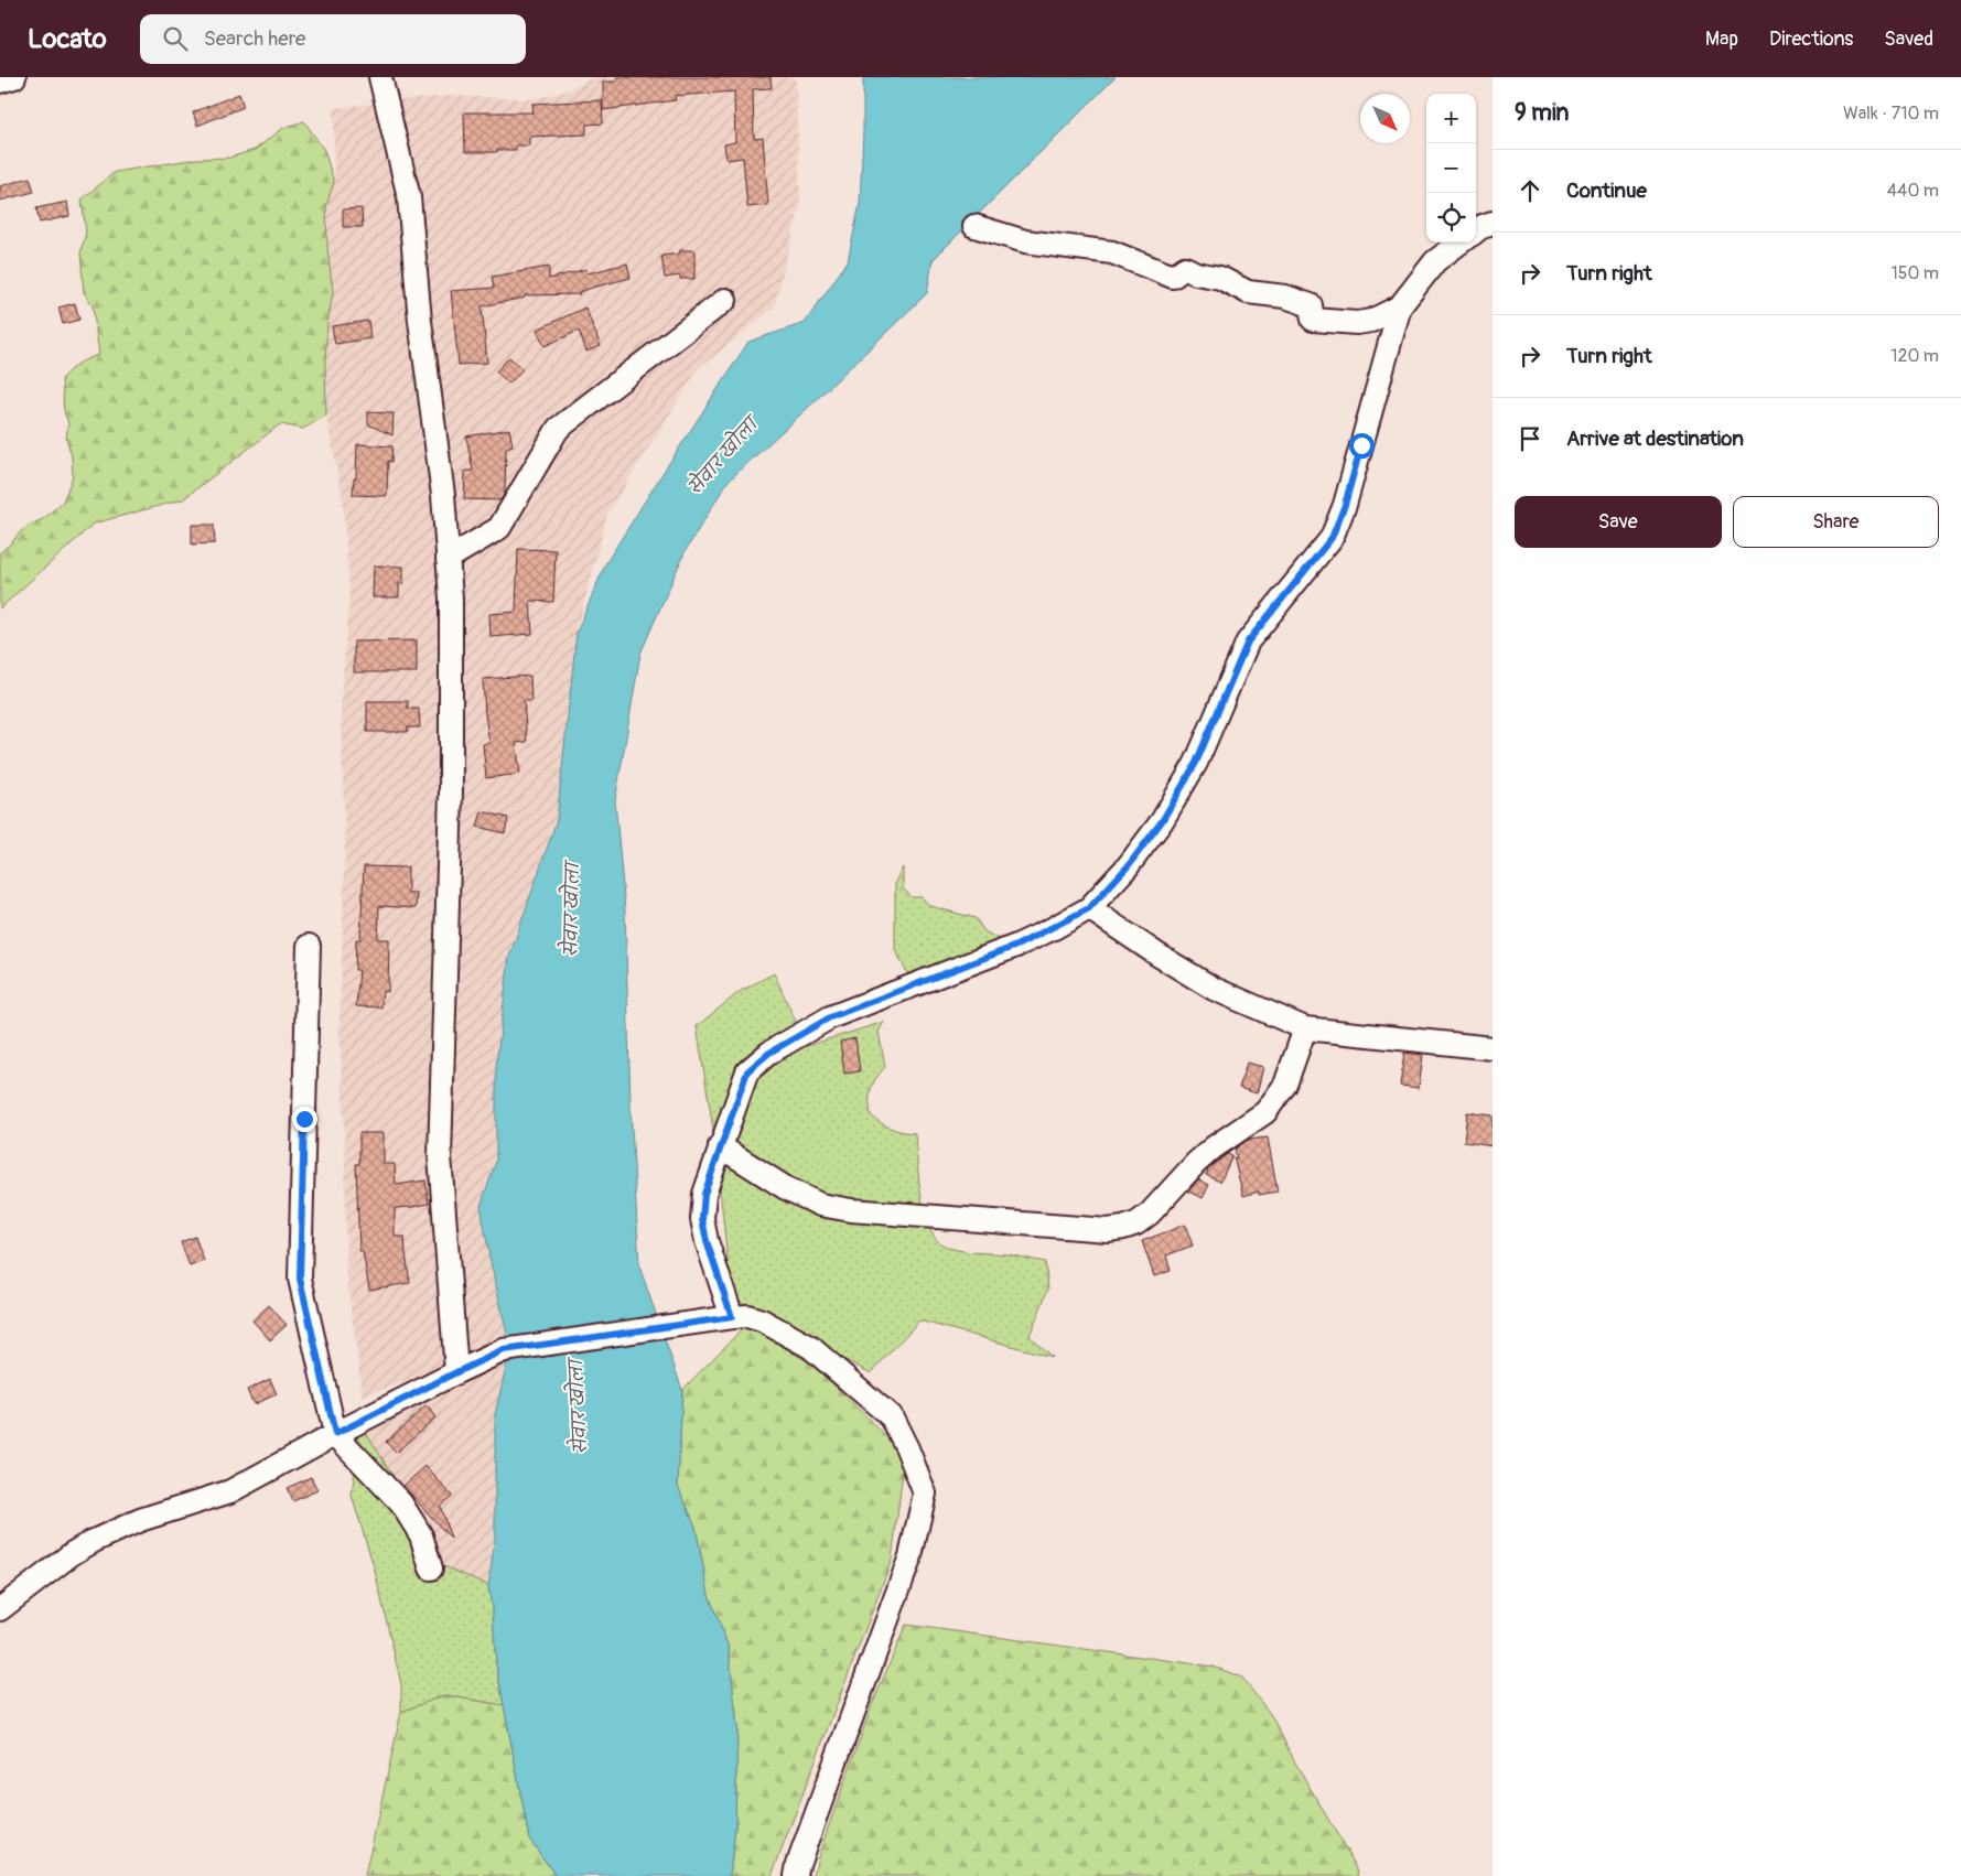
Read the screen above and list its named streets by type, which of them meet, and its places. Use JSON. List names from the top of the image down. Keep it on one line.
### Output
{"water":["सेवार खोला"],"north":"bottom right","page":{"header":"Locato","search":"Search here","nav":["Map","Directions","Saved"],"heading":["9 min","Walk · 710 m"],"map_buttons":["+","−"],"list":[["Continue","440 m"],["Turn right","150 m"],["Turn right","120 m"],"Arrive at destination"],"buttons":["Save","Share"]}}
